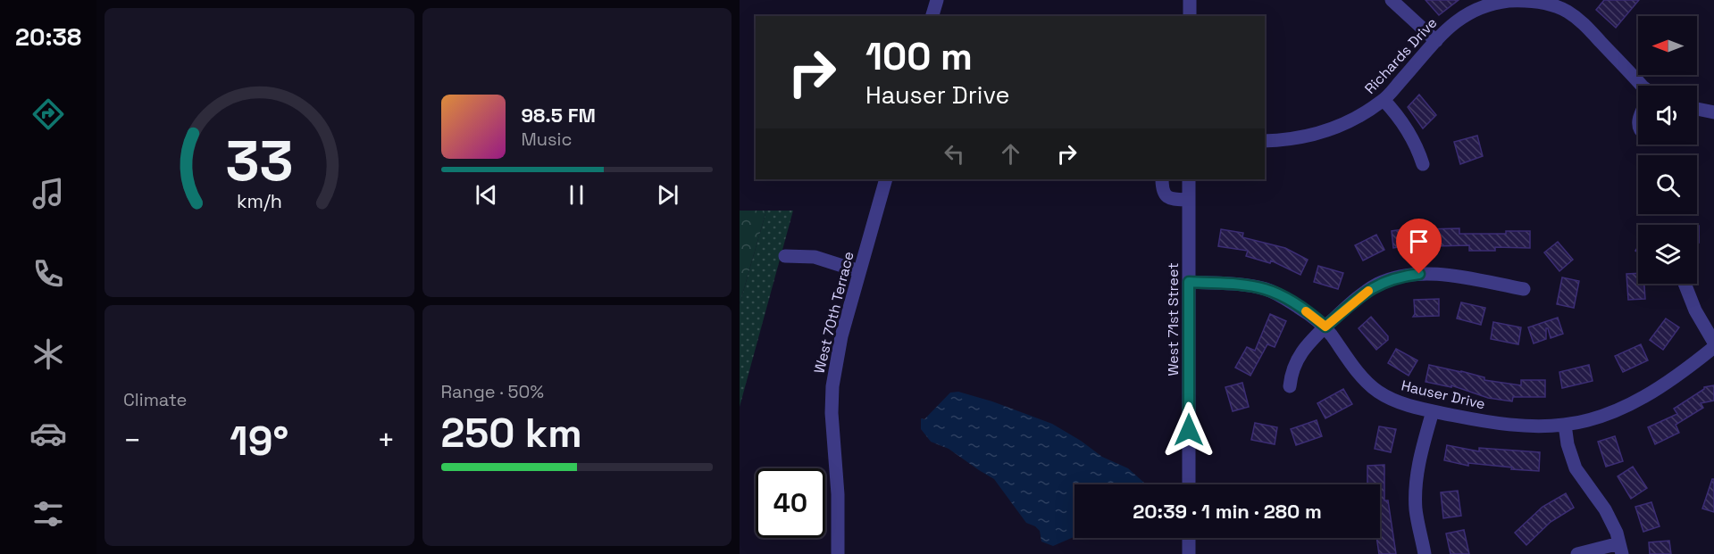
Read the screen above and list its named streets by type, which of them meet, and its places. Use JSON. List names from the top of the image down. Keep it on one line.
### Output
{"streets":{"street":["Richards Drive","West 70th Terrace","West 71st Street","Hauser Drive"]},"crossings":[["West 71st Street","Hauser Drive"]],"north":"left","page":{"tabs":"20:38","turn":["100 m","Hauser Drive"],"song":["98.5 FM","Music"],"tile":["Climate",["Range · 50%","250 km"]],"heat":["−","19°","+"],"limit":"40","trip":"20:39 · 1 min · 280 m","gauge":["33","km/h"]}}
